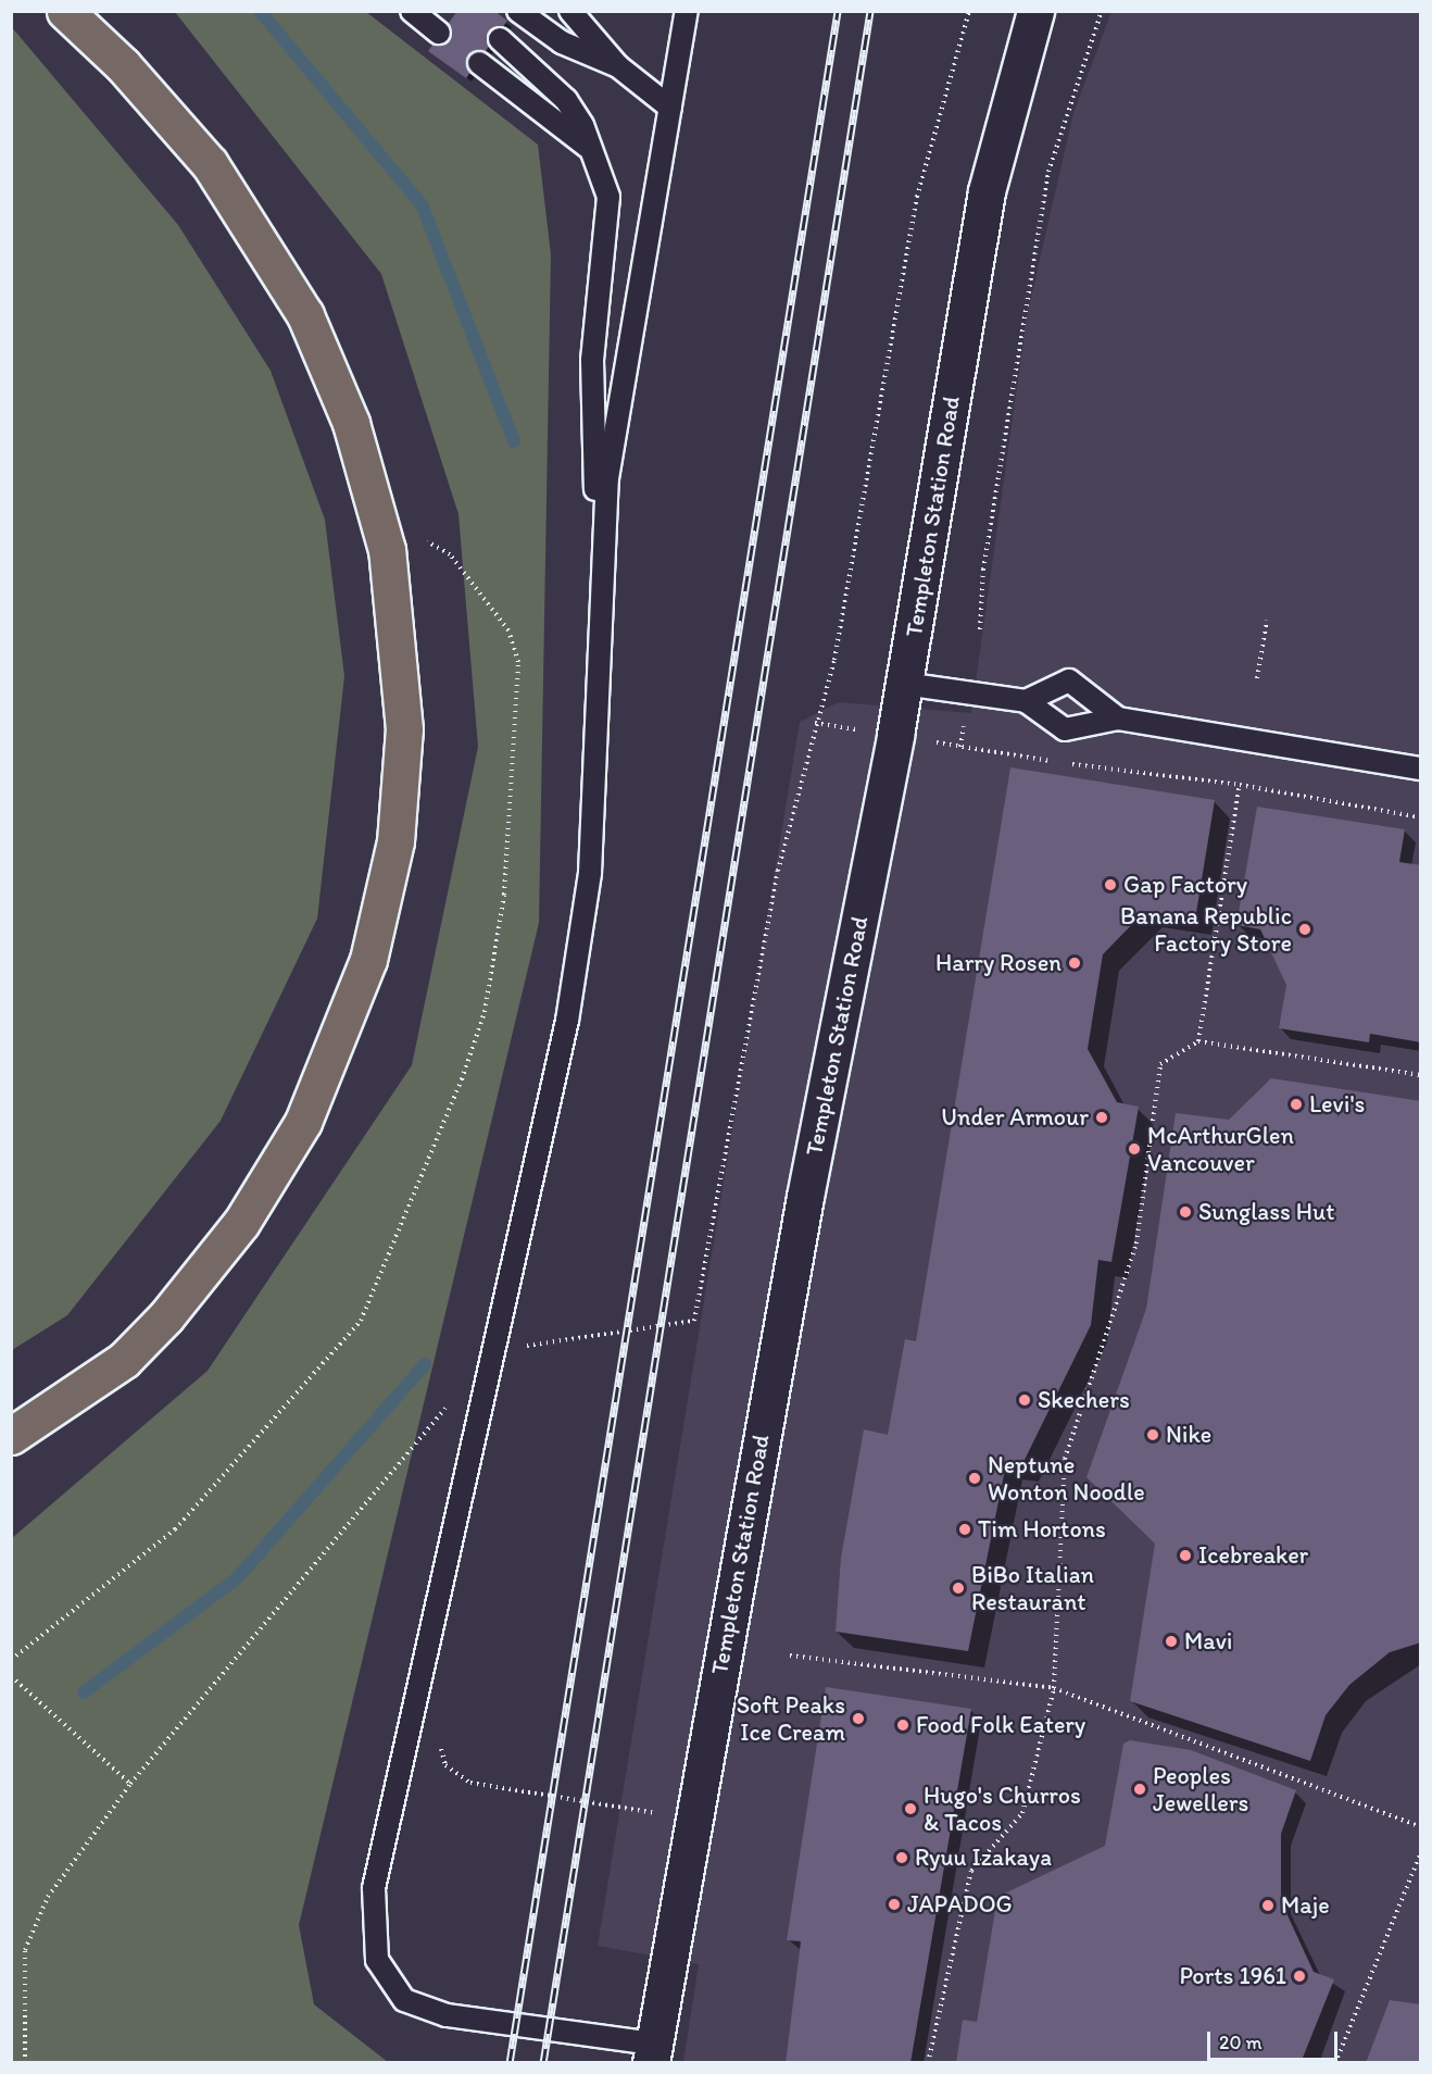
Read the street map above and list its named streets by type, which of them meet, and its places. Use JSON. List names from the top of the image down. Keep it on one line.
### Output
{"streets":{"street":["Templeton Station Road"]},"places":["Gap Factory","Banana Republic Factory Store","Harry Rosen","Levi's","Under Armour","McArthurGlen Vancouver","Sunglass Hut","Skechers","Nike","Neptune Wonton Noodle","Tim Hortons","Icebreaker","BiBo Italian Restaurant","Mavi","Soft Peaks Ice Cream","Food Folk Eatery","Peoples Jewellers","Hugo's Churros & Tacos","Ryuu Izakaya","JAPADOG","Maje","Ports 1961"],"scale_bar":"20 m"}
